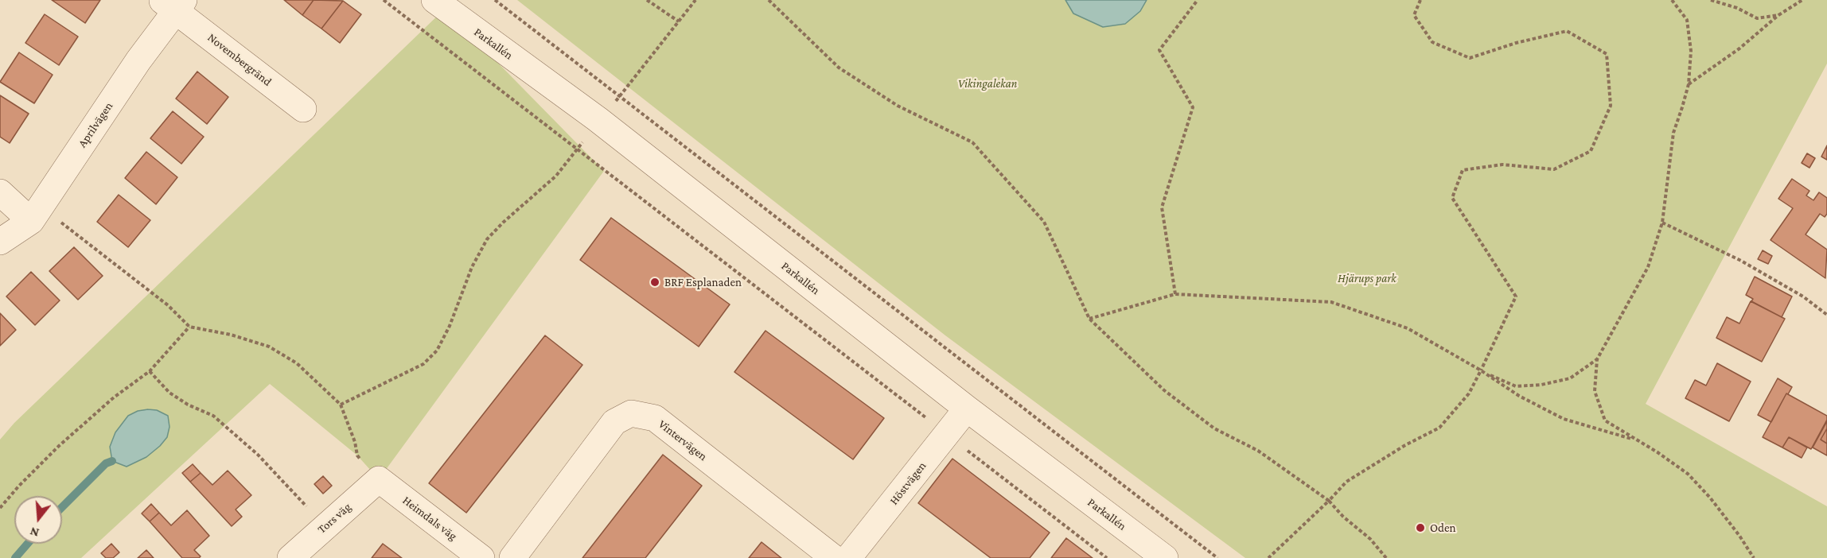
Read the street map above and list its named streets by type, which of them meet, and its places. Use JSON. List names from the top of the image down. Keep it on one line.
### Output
{"streets":{"street":["Parkallén","Novembergränd","Aprilvägen","Vintervägen","Höstvägen","Tors väg","Heimdals väg"]},"crossings":[["Parkallén","Höstvägen"],["Novembergränd","Aprilvägen"],["Tors väg","Heimdals väg"]],"parks":["Vikingalekan","Hjärups park"],"places":["BRF Esplanaden","Oden"],"north":"bottom"}
